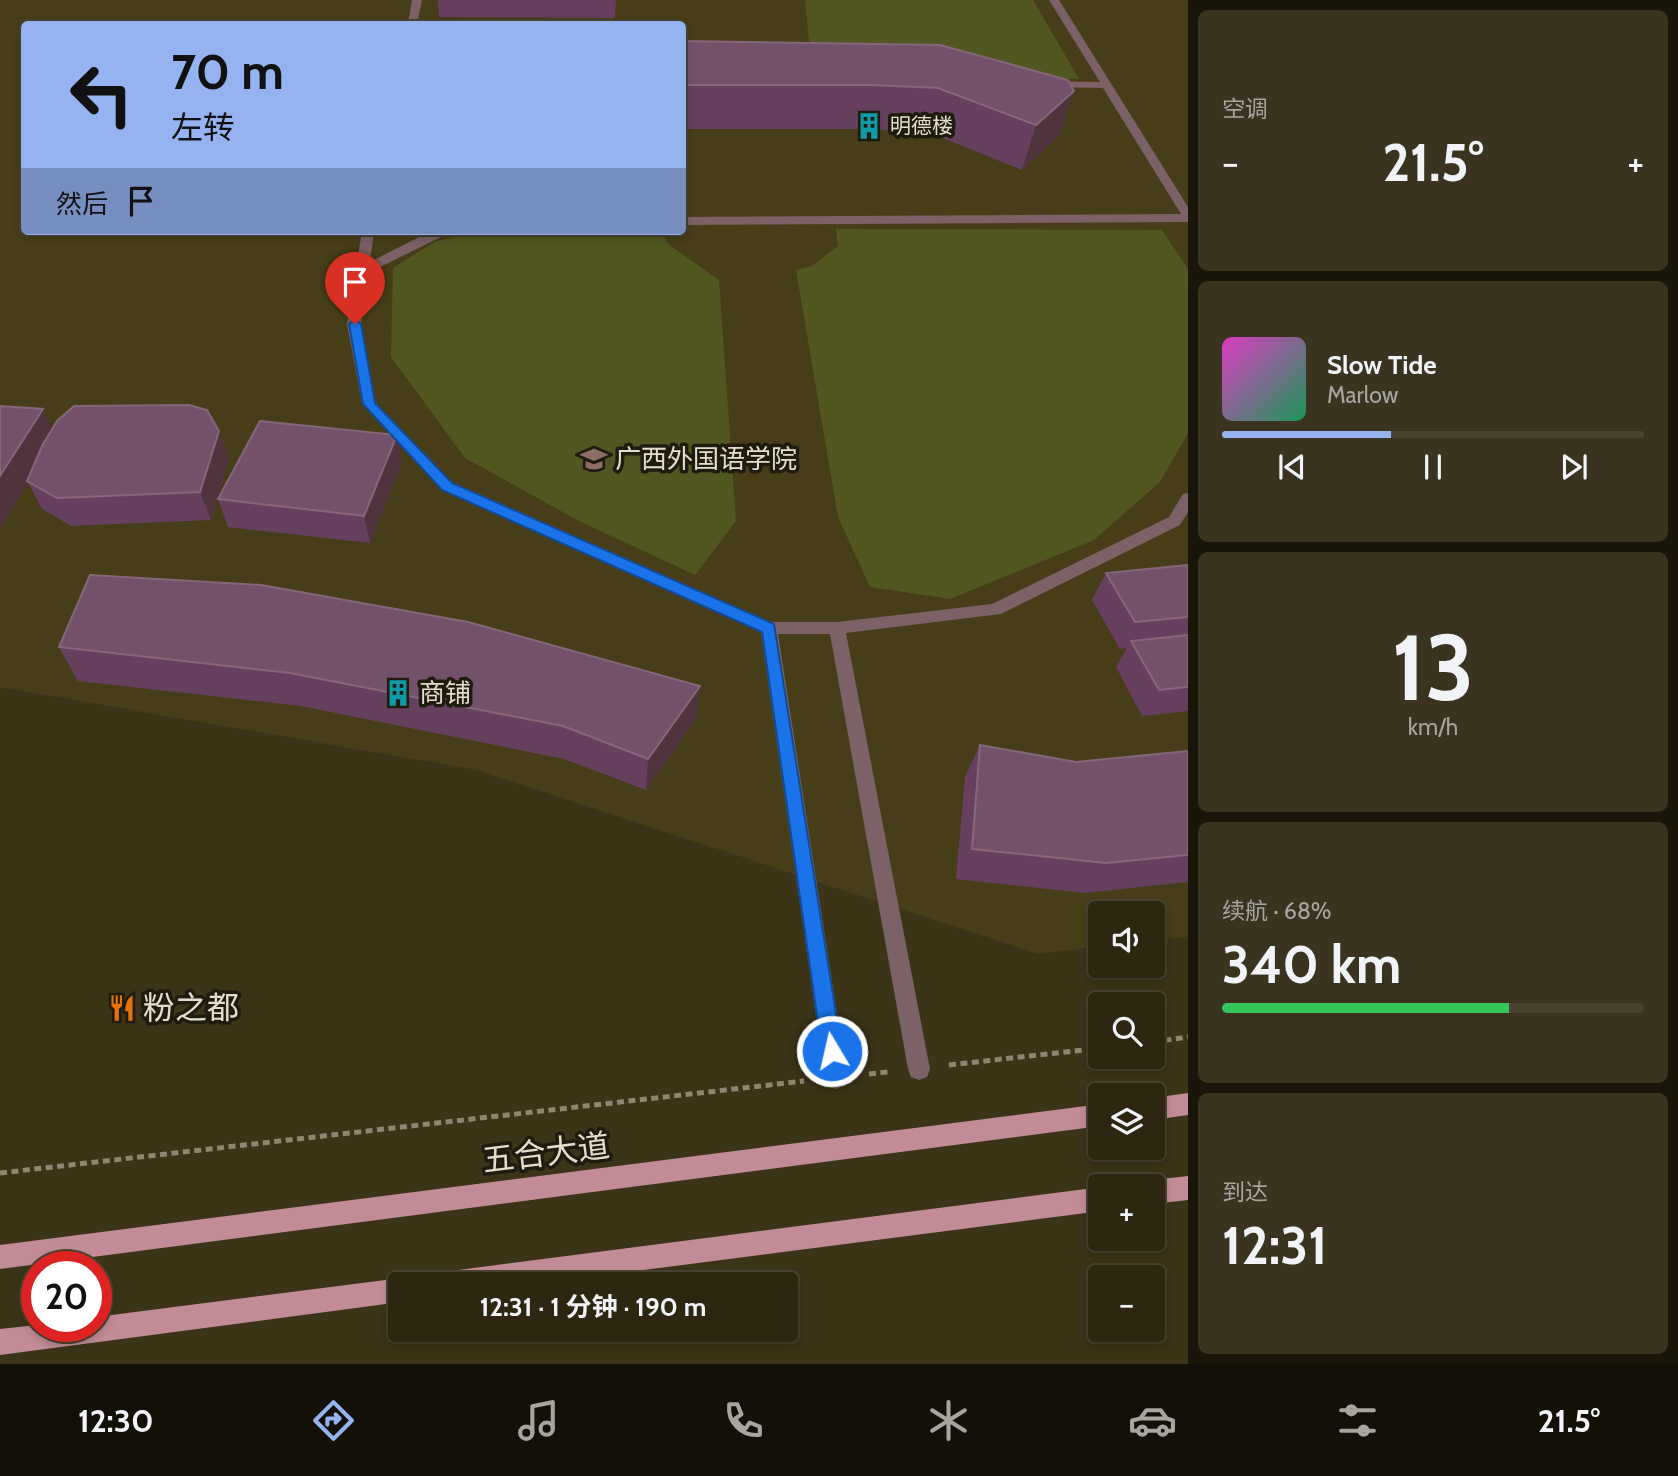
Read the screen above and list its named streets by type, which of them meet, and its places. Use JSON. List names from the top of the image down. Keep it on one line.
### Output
{"streets":{"main road":["五合大道"]},"places":{"building":["明德楼","商铺"],"school or university":["广西外国语学院"],"restaurant":["粉之都"]},"page":{"tile":["空调",["13","km/h"],["续航 · 68%","340 km"],["到达","12:31"]],"turn":["70 m","左转"],"heat":["−","21.5°","+"],"then":"然后","song":["Slow Tide","Marlow"],"map_buttons":["+","−"],"limit":"20","trip":"12:31 · 1 分钟 · 190 m","tabs":["12:30","21.5°"]}}
